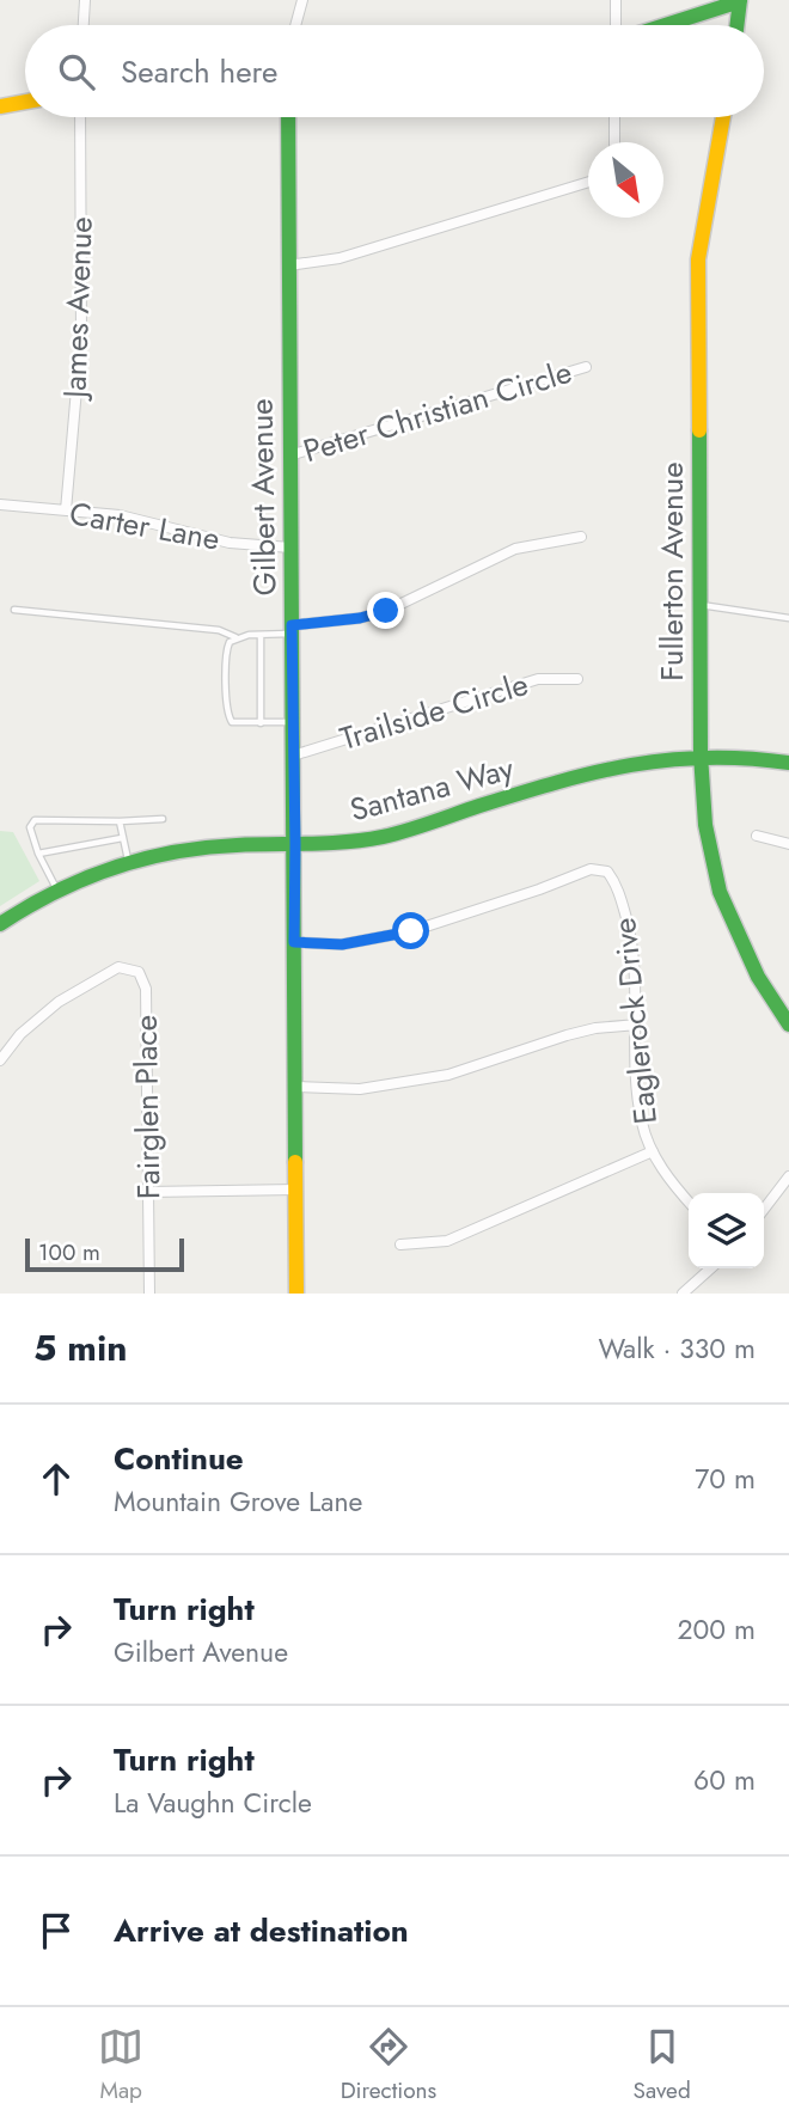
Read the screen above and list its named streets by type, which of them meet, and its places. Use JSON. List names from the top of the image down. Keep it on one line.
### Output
{"streets":{"street":["James Avenue","Peter Christian Circle","Gilbert Avenue","Carter Lane","Fullerton Avenue","Trailside Circle","Santana Way","Eaglerock Drive","Fairglen Place"]},"crossings":[["James Avenue","Carter Lane"],["Peter Christian Circle","Gilbert Avenue"],["Gilbert Avenue","Carter Lane"],["Gilbert Avenue","Trailside Circle"],["Gilbert Avenue","Santana Way"],["Gilbert Avenue","Eaglerock Drive"],["Fullerton Avenue","Santana Way"]],"scale_bar":"100 m","north":"bottom right","page":{"search":"Search here","scale":"100 m","heading":["5 min","Walk · 330 m"],"list":[["Continue","Mountain Grove Lane","70 m"],["Turn right","Gilbert Avenue","200 m"],["Turn right","La Vaughn Circle","60 m"],"Arrive at destination"],"nav":["Map","Directions","Saved"]}}
